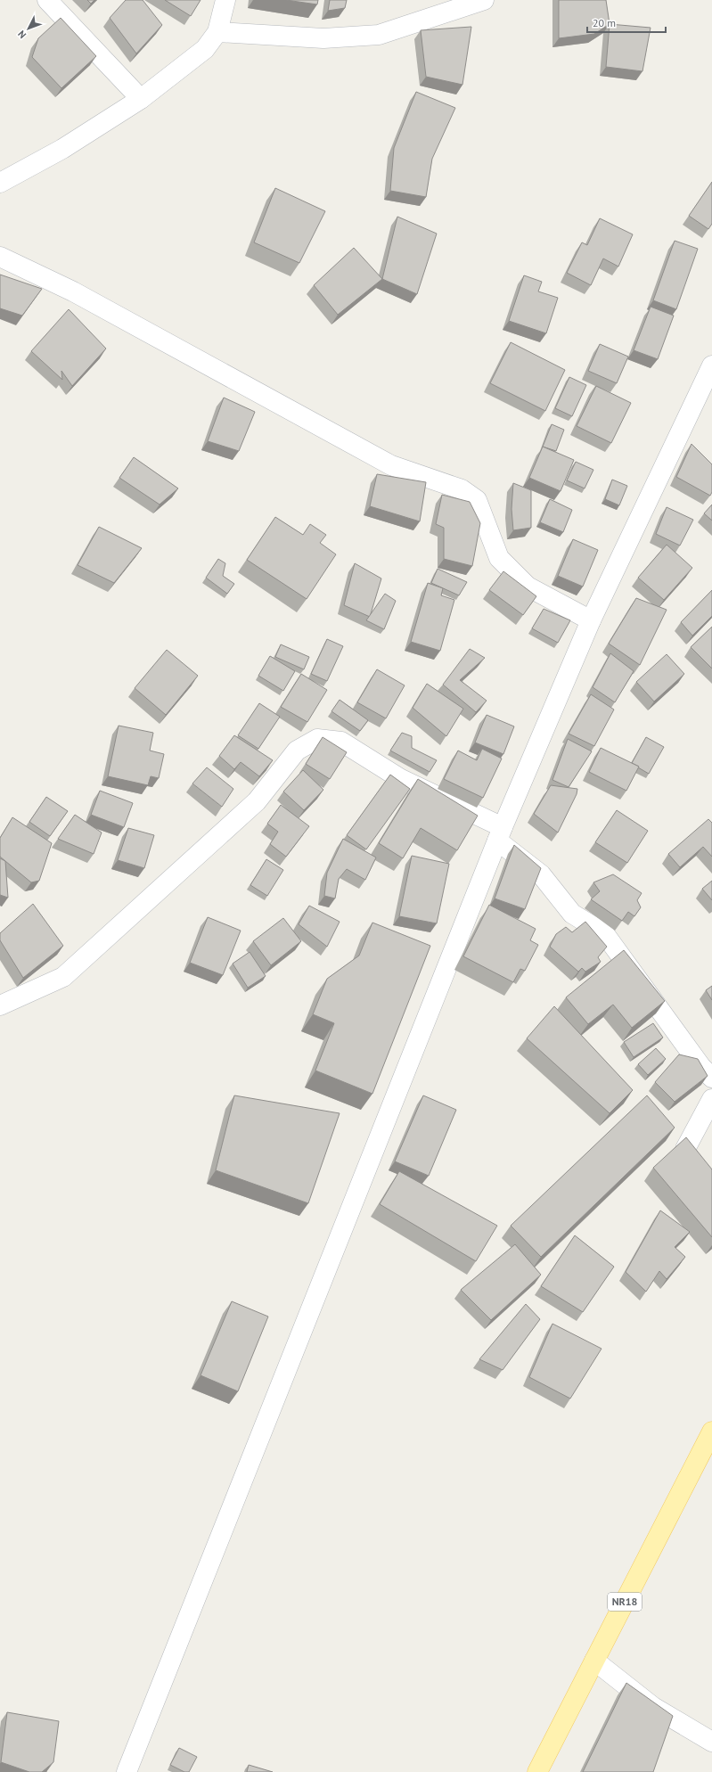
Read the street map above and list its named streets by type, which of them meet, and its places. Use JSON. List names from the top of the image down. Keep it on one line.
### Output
{"streets":{"main road":["NR18"]},"scale_bar":"20 m","north":"bottom left"}
